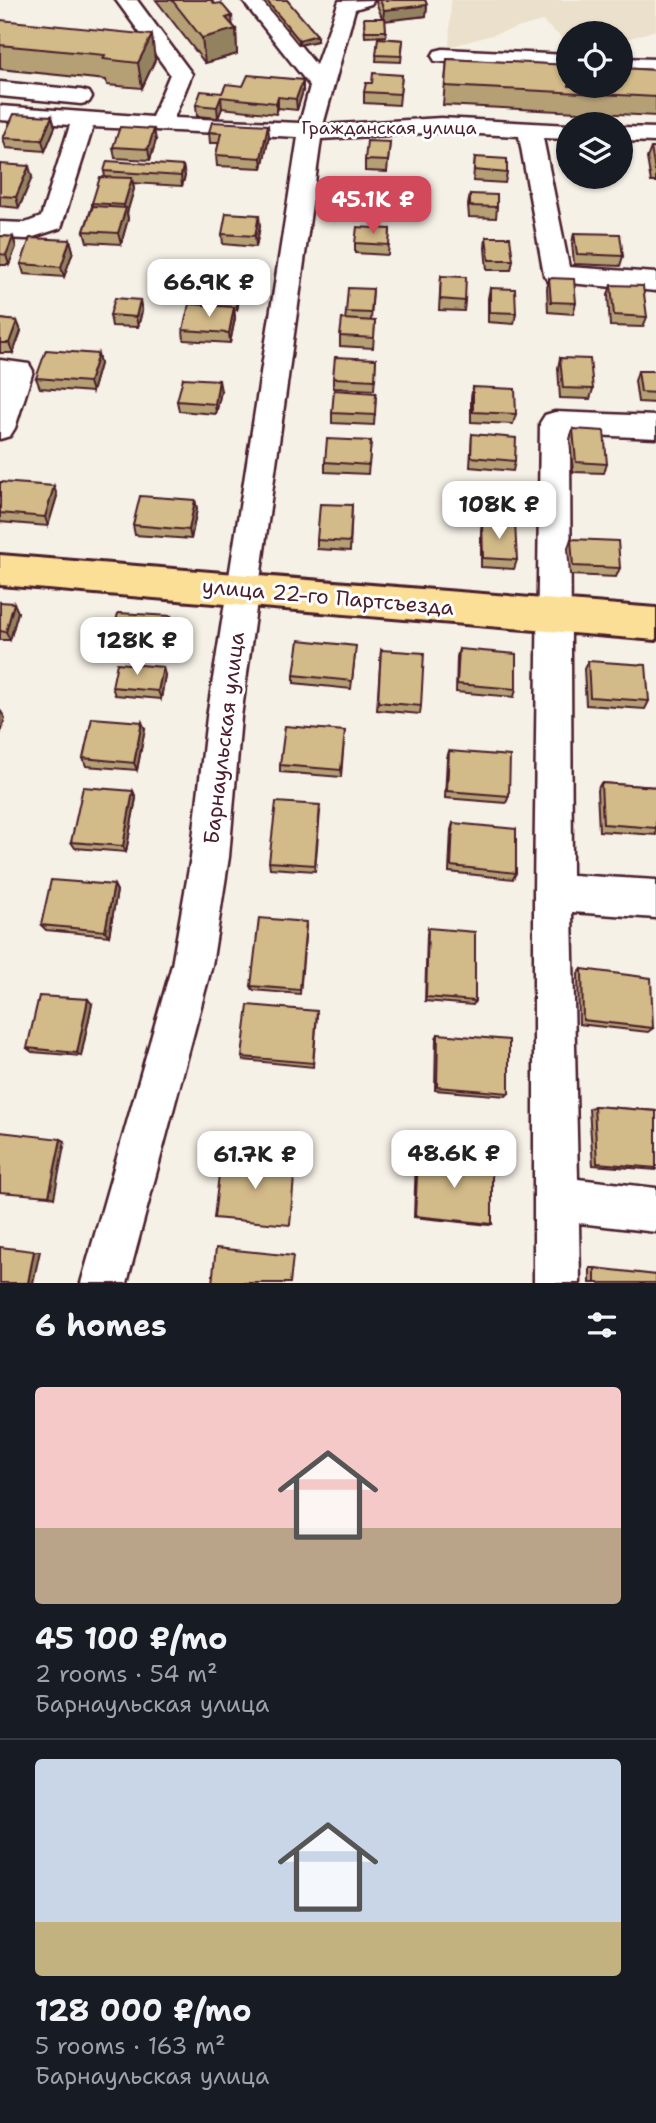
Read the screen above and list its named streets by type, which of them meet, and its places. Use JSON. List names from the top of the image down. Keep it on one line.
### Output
{"streets":{"main road":["улица 22-го Партсъезда"],"street":["Гражданская улица","Барнаульская улица"]},"crossings":[["Гражданская улица","Барнаульская улица"],["улица 22-го Партсъезда","Барнаульская улица"]],"page":{"price":["45.1K ₽","66.9K ₽","108K ₽","128K ₽","48.6K ₽","61.7K ₽"],"heading":"6 homes","list":[{"name":"45 100 ₽/mo","note":"2 rooms · 54 m² · Барнаульская улица"},{"name":"128 000 ₽/mo","note":"5 rooms · 163 m² · Барнаульская улица"}]}}
